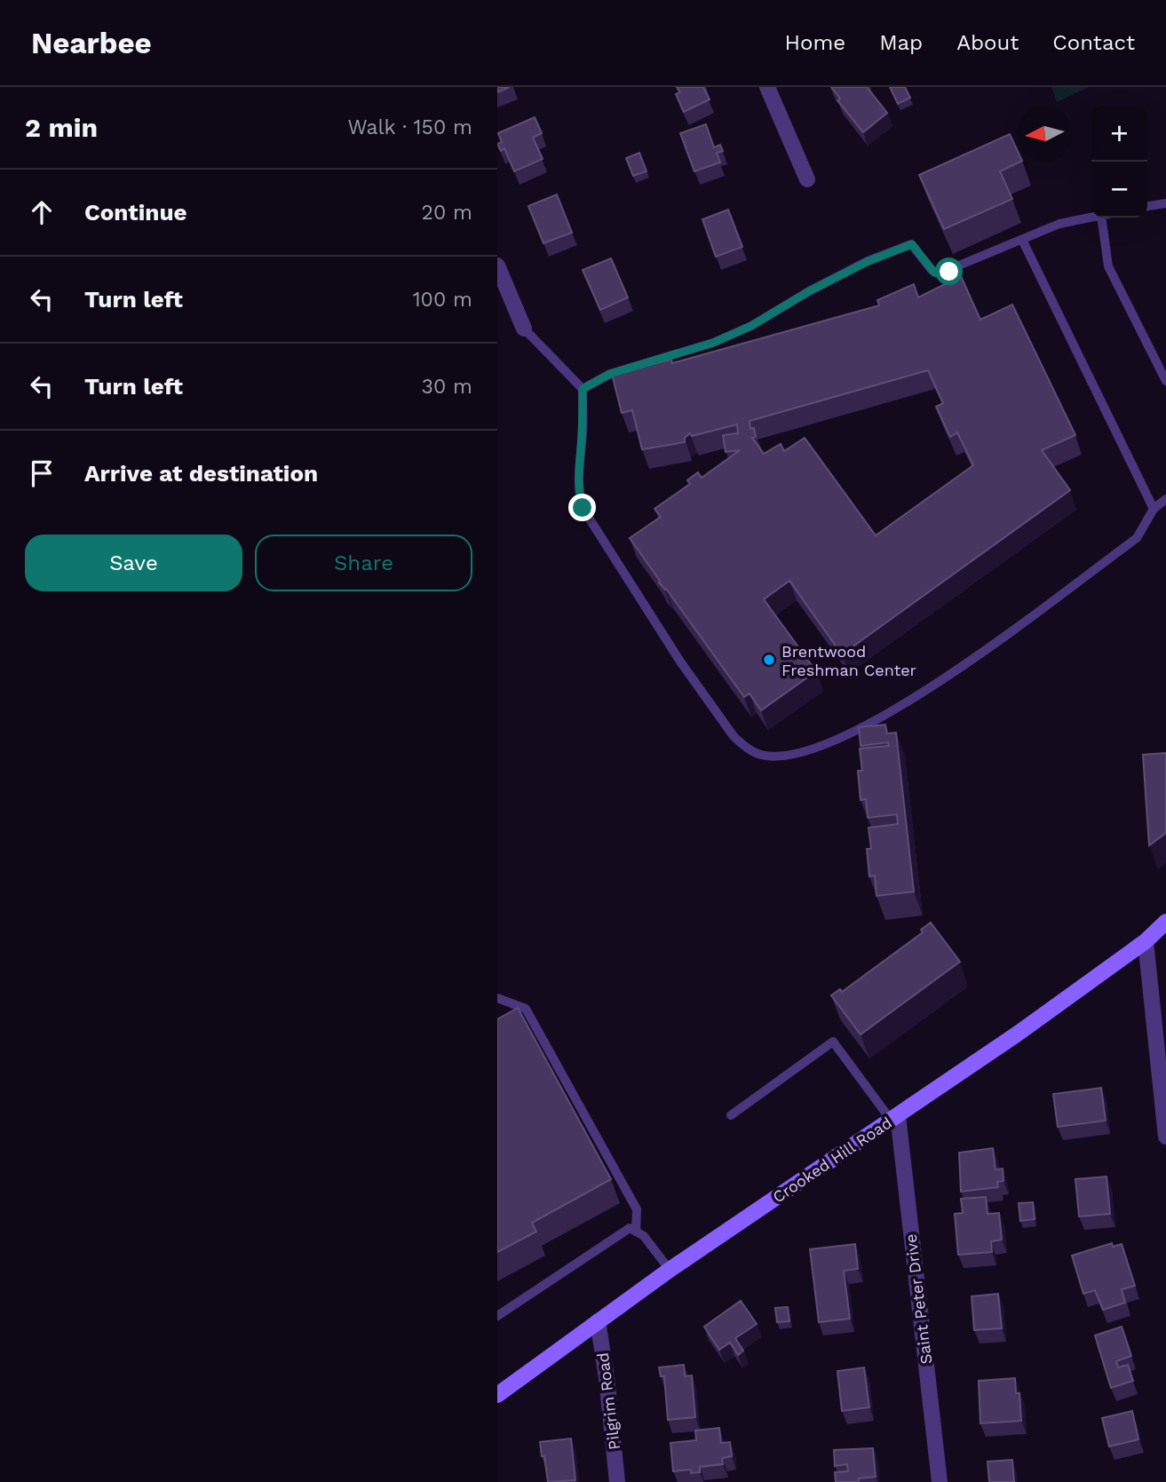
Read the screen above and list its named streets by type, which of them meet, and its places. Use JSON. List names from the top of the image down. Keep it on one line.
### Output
{"streets":{"main road":["Crooked Hill Road"],"street":["Saint Peter Drive","Pilgrim Road"]},"crossings":[["Crooked Hill Road","Saint Peter Drive"],["Crooked Hill Road","Pilgrim Road"]],"places":["Brentwood Freshman Center"],"north":"left","page":{"header":"Nearbee","nav":["Home","Map","About","Contact"],"heading":["2 min","Walk · 150 m"],"map_buttons":["+","−"],"list":[["Continue","20 m"],["Turn left","100 m"],["Turn left","30 m"],"Arrive at destination"],"buttons":["Save","Share"]}}
